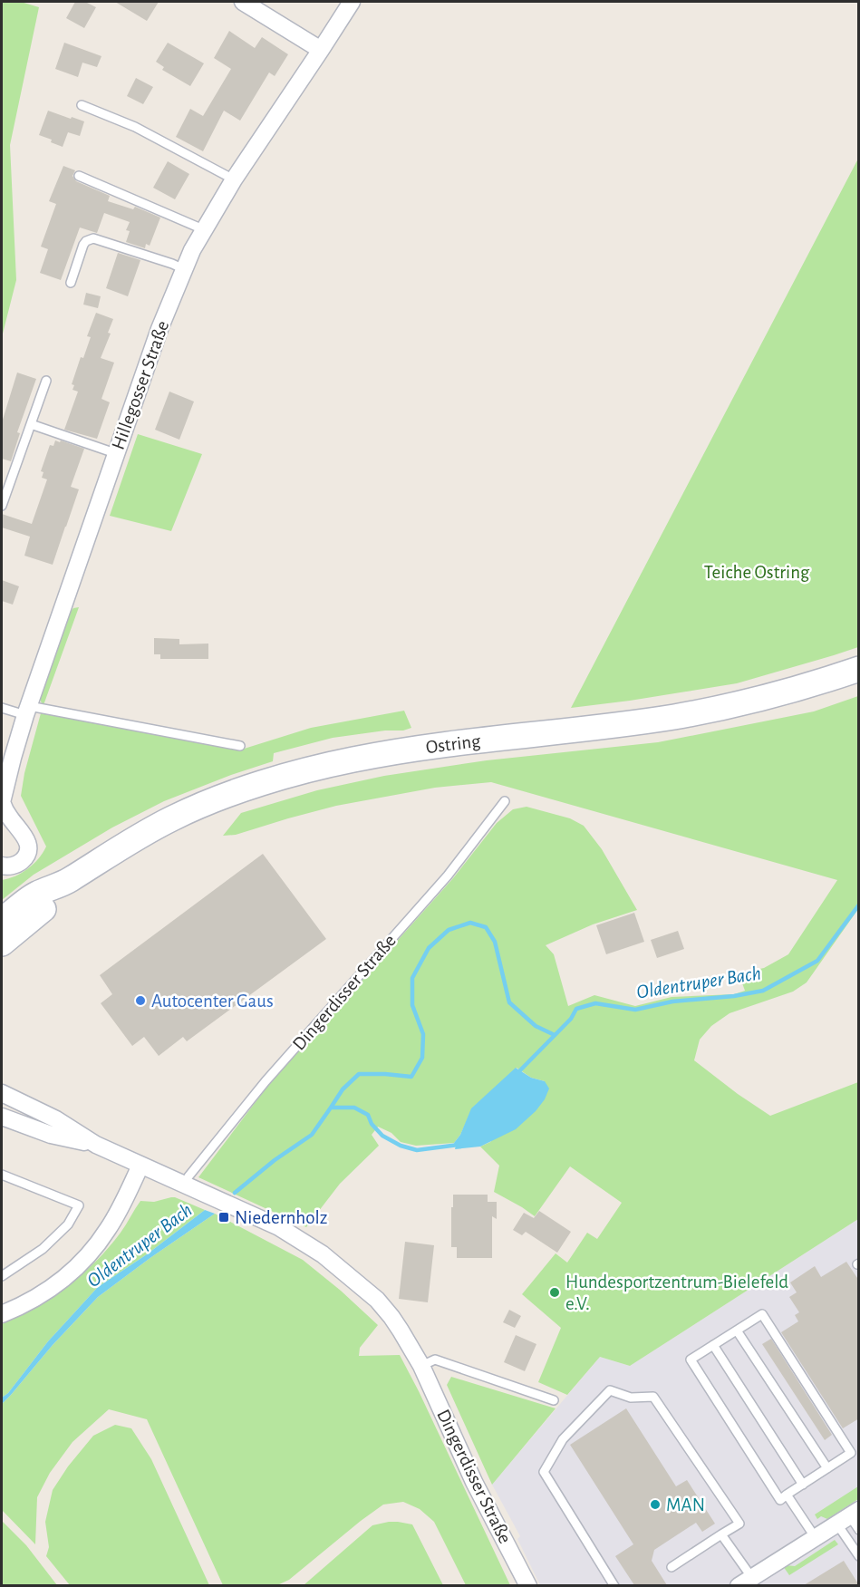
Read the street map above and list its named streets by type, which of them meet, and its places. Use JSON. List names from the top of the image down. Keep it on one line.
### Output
{"streets":{"main road":["Ostring"],"street":["Hillegosser Straße","Dingerdisser Straße"]},"water":["Oldentruper Bach"],"parks":["Teiche Ostring"],"places":{"other":["Autocenter Gaus","Hundesportzentrum-Bielefeld e.V.","MAN"],"transit":["Niedernholz"]}}
